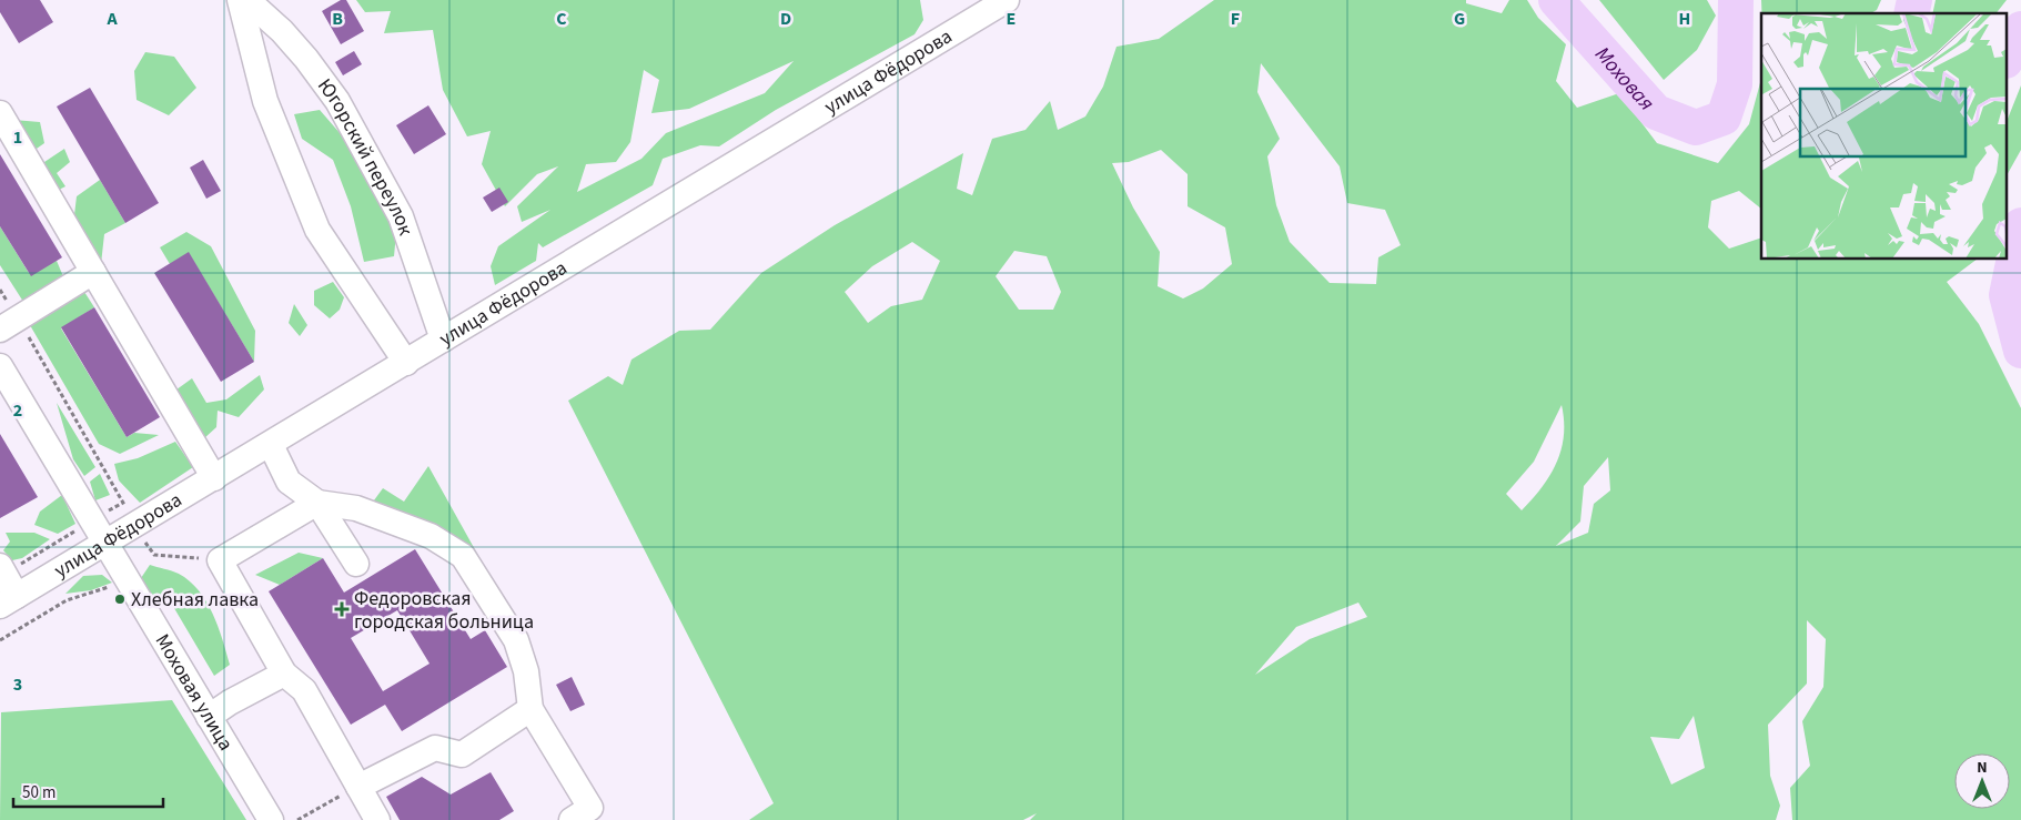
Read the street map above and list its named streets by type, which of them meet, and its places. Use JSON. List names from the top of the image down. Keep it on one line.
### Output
{"streets":{"street":["улица Фёдорова","Югорский переулок","Моховая улица"]},"crossings":[["улица Фёдорова","Югорский переулок"],["улица Фёдорова","Моховая улица"]],"water":["Моховая"],"places":{"other":["Хлебная лавка"],"health":["Федоровская городская больница"]},"scale_bar":"50 m","north":"top","grid":{"columns":["A","B","C","D","E","F","G","H"],"rows":["1","2","3"]}}
